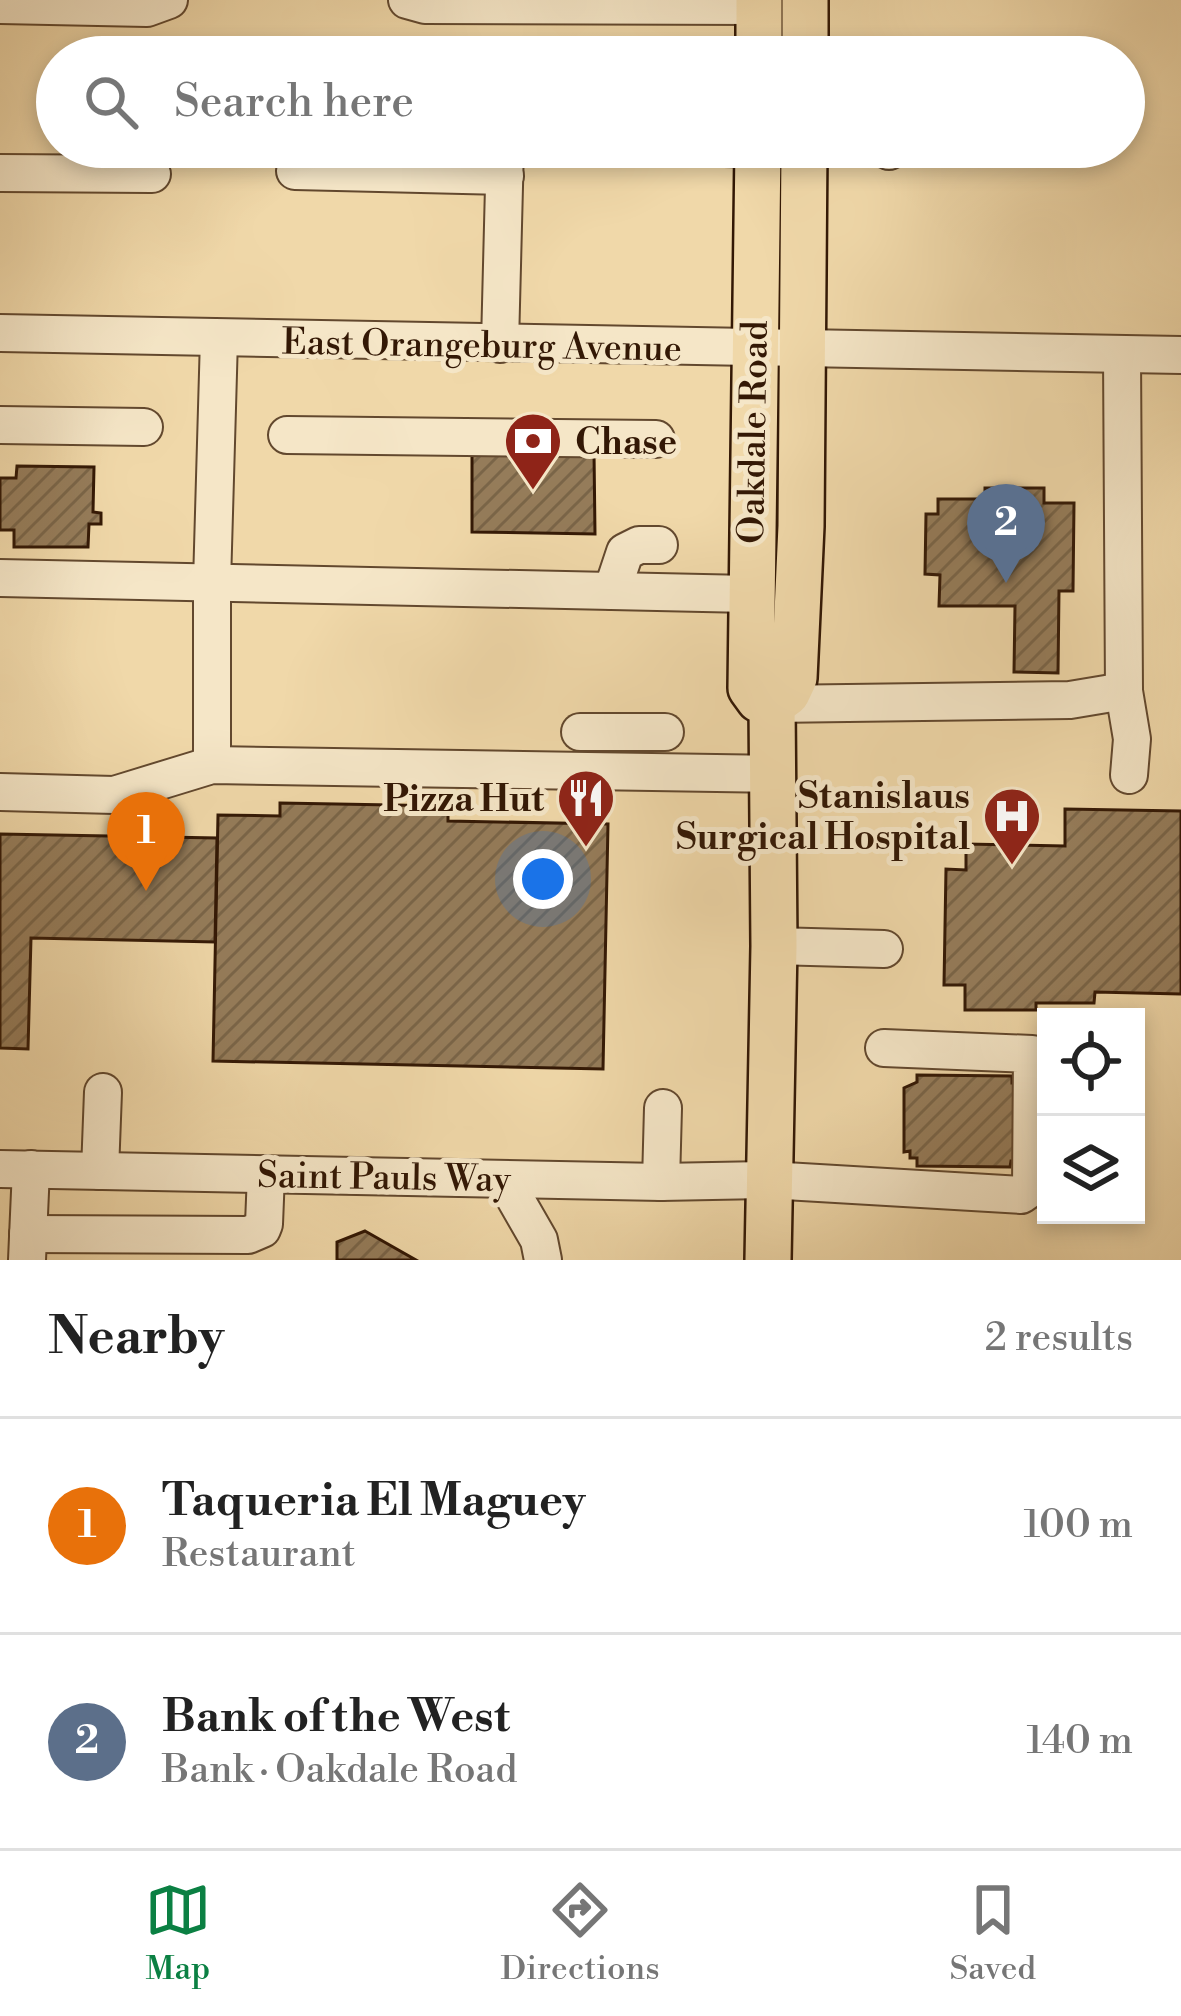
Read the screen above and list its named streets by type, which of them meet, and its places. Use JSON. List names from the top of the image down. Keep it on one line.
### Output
{"streets":{"main road":["Oakdale Road"],"street":["East Orangeburg Avenue","Saint Pauls Way"]},"crossings":[["East Orangeburg Avenue","Oakdale Road"],["Oakdale Road","Saint Pauls Way"]],"places":{"bank":["Chase"],"restaurant":["Pizza Hut"],"hospital":["Stanislaus Surgical Hospital"]},"page":{"search":"Search here","pins":["2","1"],"heading":["Nearby","2 results"],"list":[{"mark":"1","name":"Taqueria El Maguey","note":"Restaurant","value":"100 m"},{"mark":"2","name":"Bank of the West","note":"Bank · Oakdale Road","value":"140 m"}],"nav":["Map","Directions","Saved"]}}
